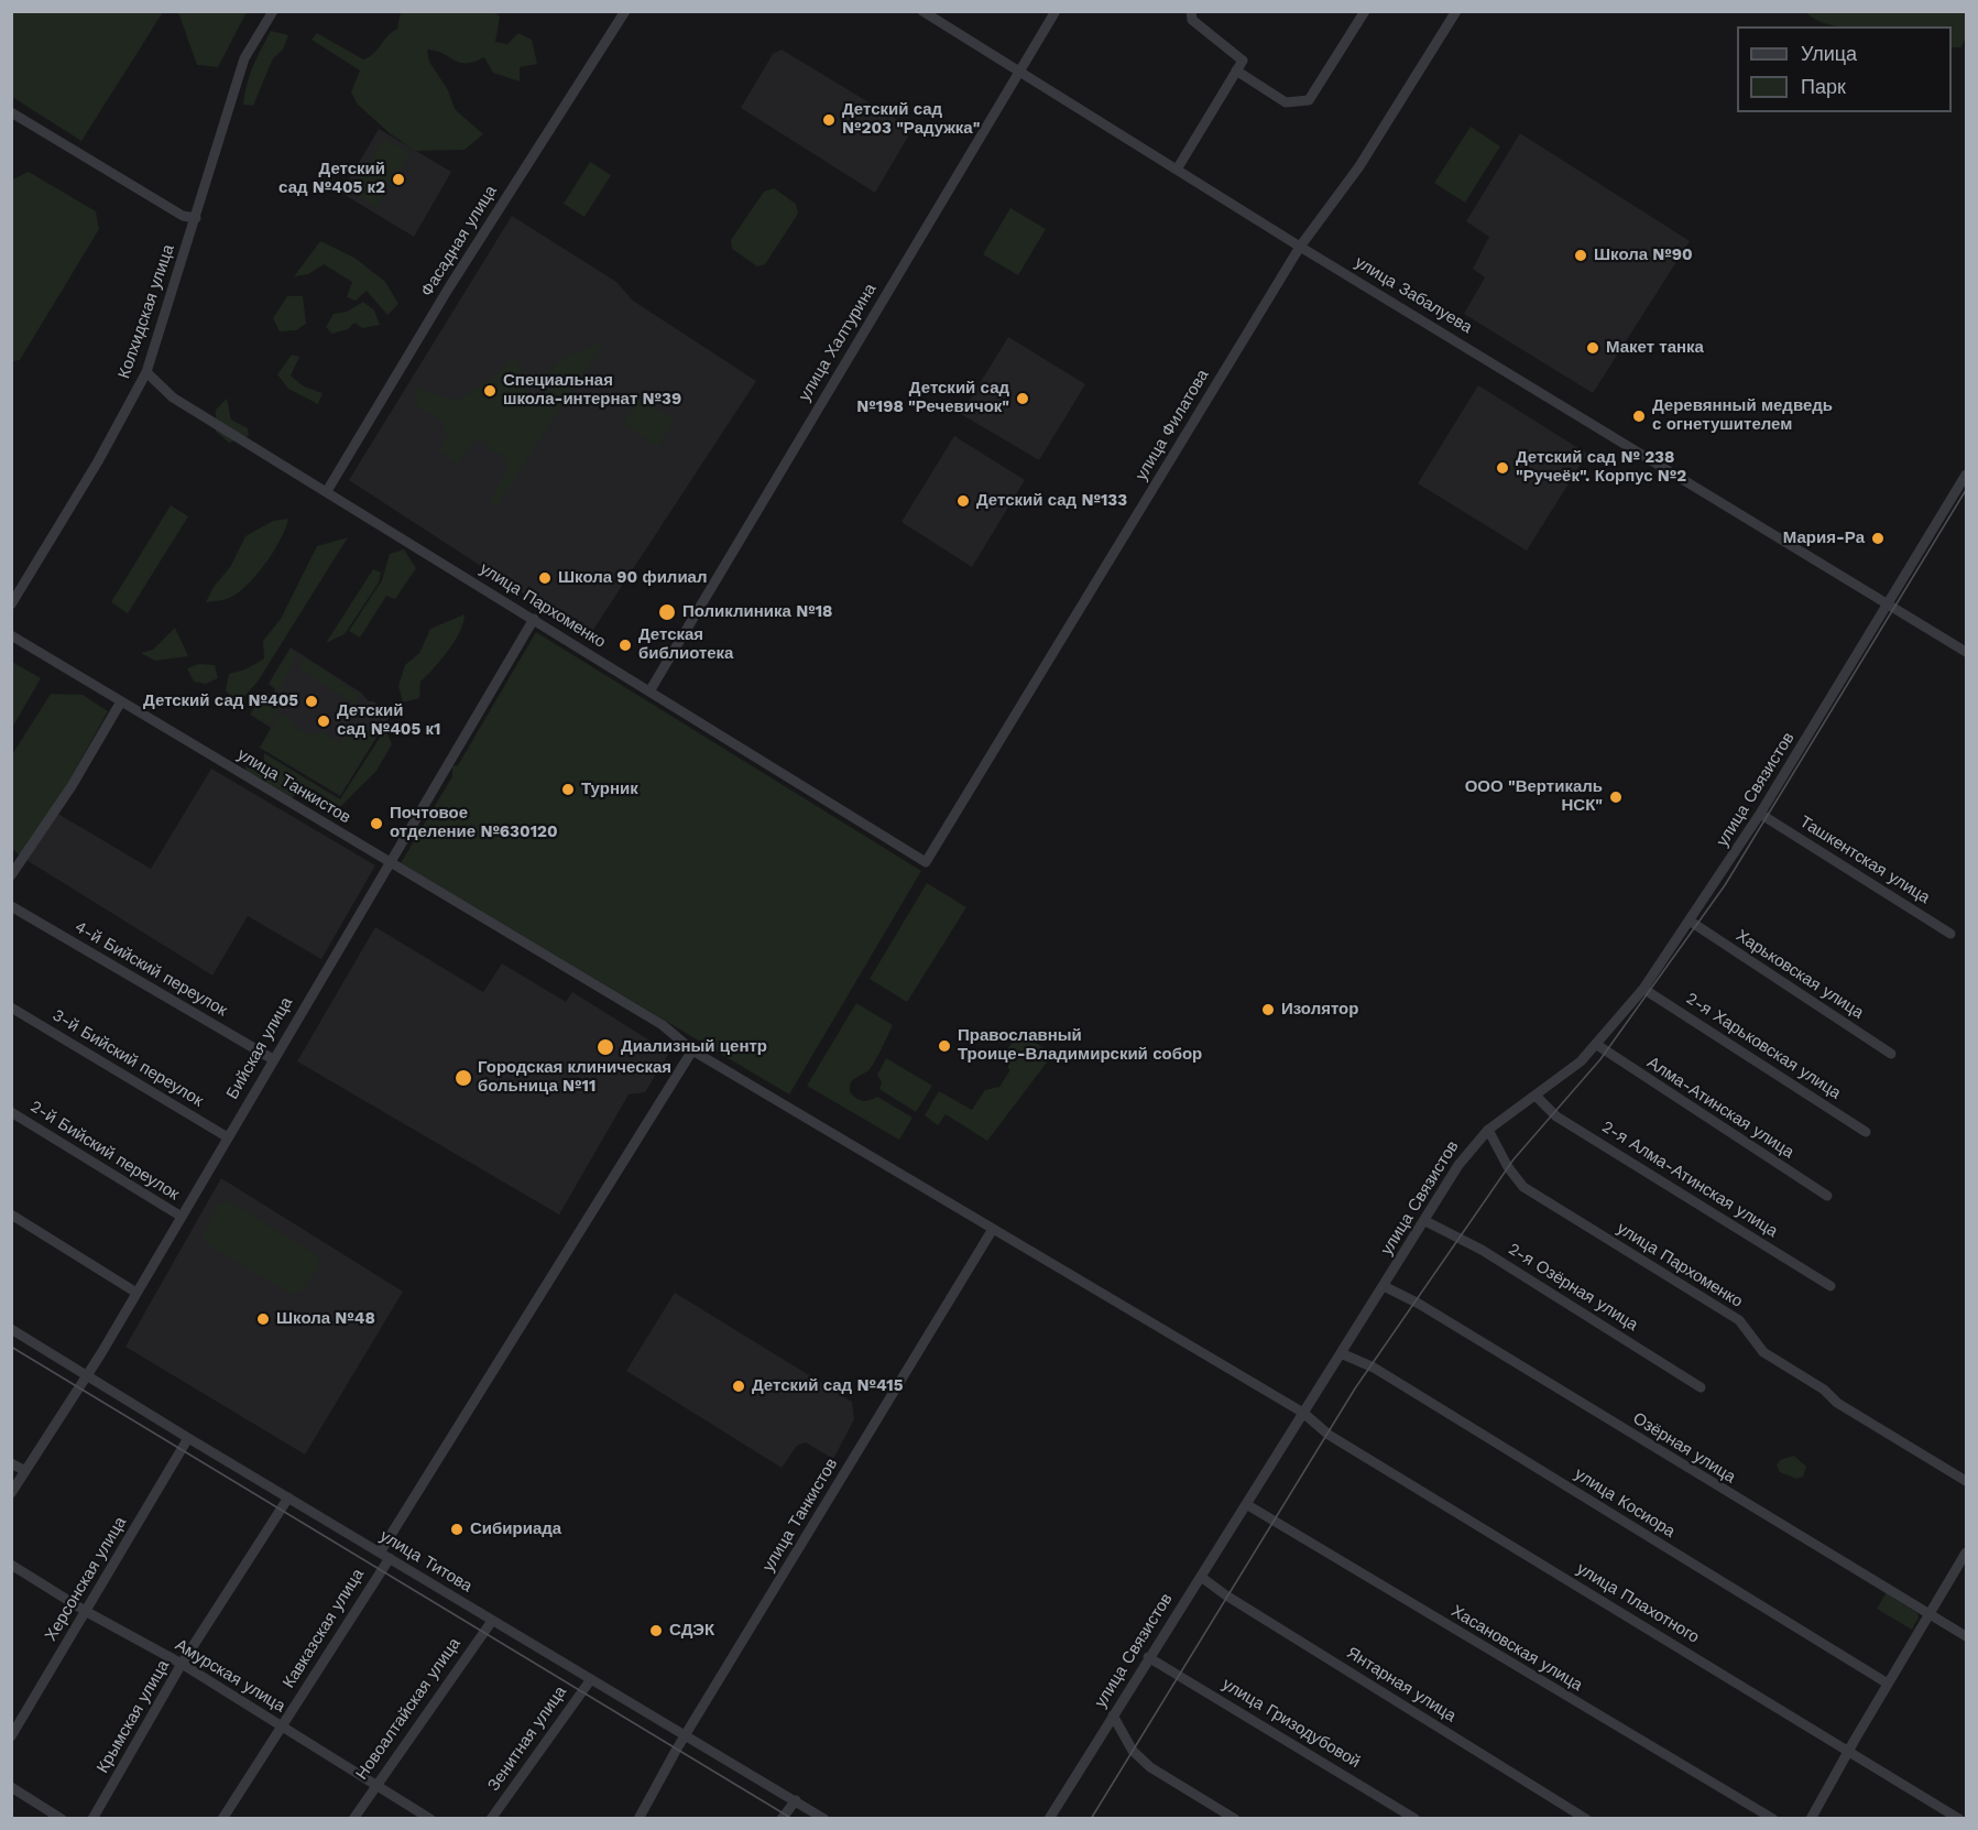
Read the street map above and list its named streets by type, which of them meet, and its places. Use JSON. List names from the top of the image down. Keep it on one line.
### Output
{"streets":{"street":["Фасадная улица","улица Забалуева","Колхидская улица","улица Халтурина","улица Филатова","улица Пархоменко","улица Танкистов","улица Связистов","Ташкентская улица","4-й Бийский переулок","Харьковская улица","2-я Харьковская улица","Бийская улица","3-й Бийский переулок","Алма-Атинская улица","2-й Бийский переулок","2-я Алма-Атинская улица","2-я Озёрная улица","Озёрная улица","улица Косиора","улица Титова","Херсонская улица","улица Плахотного","Кавказская улица","Хасановская улица","Амурская улица","Янтарная улица","Новоалтайская улица","Крымская улица","улица Гризодубовой","Зенитная улица"]},"crossings":[["Фасадная улица","улица Пархоменко"],["улица Забалуева","улица Халтурина"],["улица Забалуева","улица Филатова"],["улица Забалуева","улица Связистов"],["Колхидская улица","улица Пархоменко"],["улица Халтурина","улица Пархоменко"],["улица Филатова","улица Пархоменко"],["улица Пархоменко","улица Связистов"],["улица Пархоменко","Бийская улица"],["улица Танкистов","улица Связистов"],["улица Танкистов","Бийская улица"],["улица Танкистов","улица Титова"],["улица Танкистов","улица Плахотного"],["улица Связистов","Ташкентская улица"],["улица Связистов","Харьковская улица"],["улица Связистов","2-я Харьковская улица"],["улица Связистов","Алма-Атинская улица"],["улица Связистов","2-я Алма-Атинская улица"],["улица Связистов","2-я Озёрная улица"],["улица Связистов","Озёрная улица"],["улица Связистов","улица Косиора"],["улица Связистов","улица Плахотного"],["улица Связистов","Хасановская улица"],["улица Связистов","Янтарная улица"],["улица Связистов","улица Гризодубовой"],["4-й Бийский переулок","Бийская улица"],["Бийская улица","3-й Бийский переулок"],["Бийская улица","2-й Бийский переулок"],["Бийская улица","улица Титова"],["улица Титова","Херсонская улица"],["улица Титова","Кавказская улица"],["улица Титова","Новоалтайская улица"],["улица Титова","Крымская улица"],["улица Титова","Зенитная улица"],["Херсонская улица","Амурская улица"],["Кавказская улица","Амурская улица"],["Амурская улица","Новоалтайская улица"],["Амурская улица","Крымская улица"]],"places":["Детский сад №203 \"Радужка\"","Детский сад №405 к2","Школа №90","Макет танка","Специальная школа-интернат №39","Детский сад №198 \"Речевичок\"","Деревянный медведь с огнетушителем","Детский сад № 238 \"Ручеёк\". Корпус №2","Детский сад №133","Мария-Ра","Школа 90 филиал","Поликлиника №18","Детская библиотека","Детский сад №405","Детский сад №405 к1","Турник","ООО \"Вертикаль НСК\"","Почтовое отделение №630120","Изолятор","Православный Троице-Владимирский собор","Диализный центр","Городская клиническая больница №11","Школа №48","Детский сад №415","Сибириада","СДЭК"],"legend":["Улица","Парк"]}
